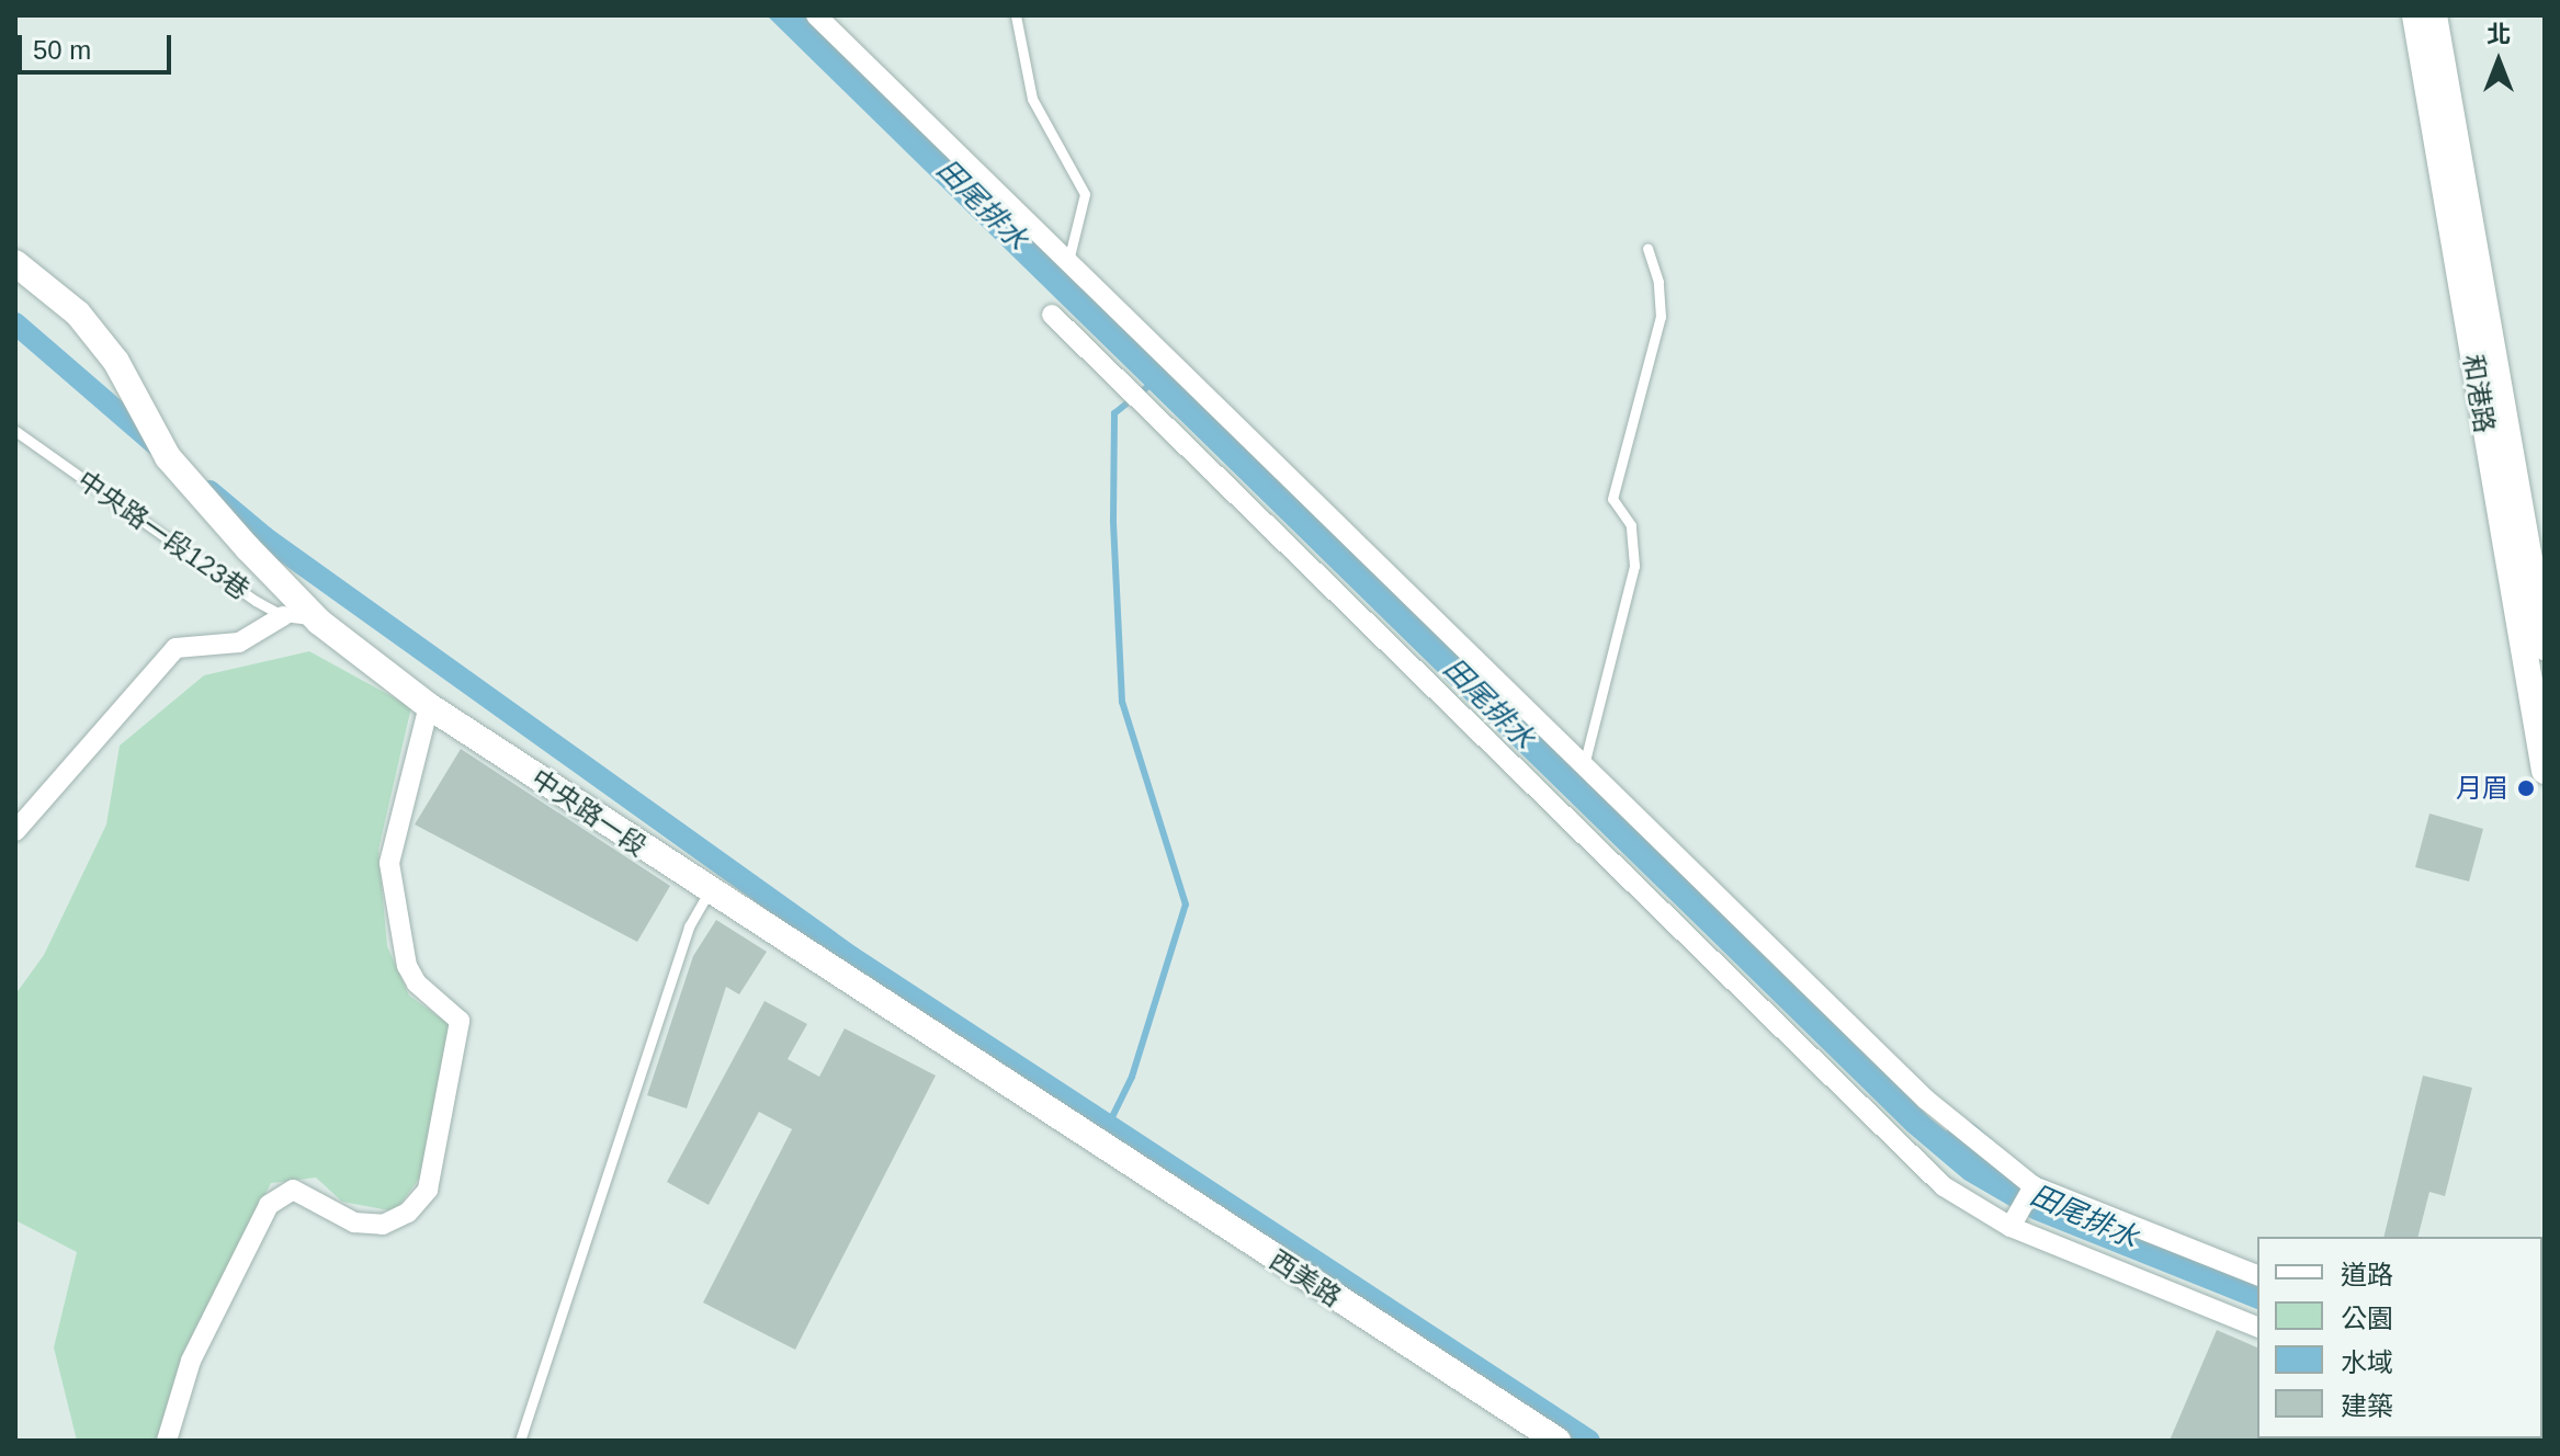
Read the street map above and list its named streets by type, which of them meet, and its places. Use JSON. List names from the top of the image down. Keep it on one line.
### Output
{"streets":{"street":["和港路","中央路一段","西美路"],"lane":["中央路一段123巷"]},"crossings":[["中央路一段123巷","中央路一段"],["中央路一段","西美路"]],"water":["田尾排水"],"places":["月眉"],"legend":["道路","公園","水域","建築"],"scale_bar":"50 m","north":"top"}
